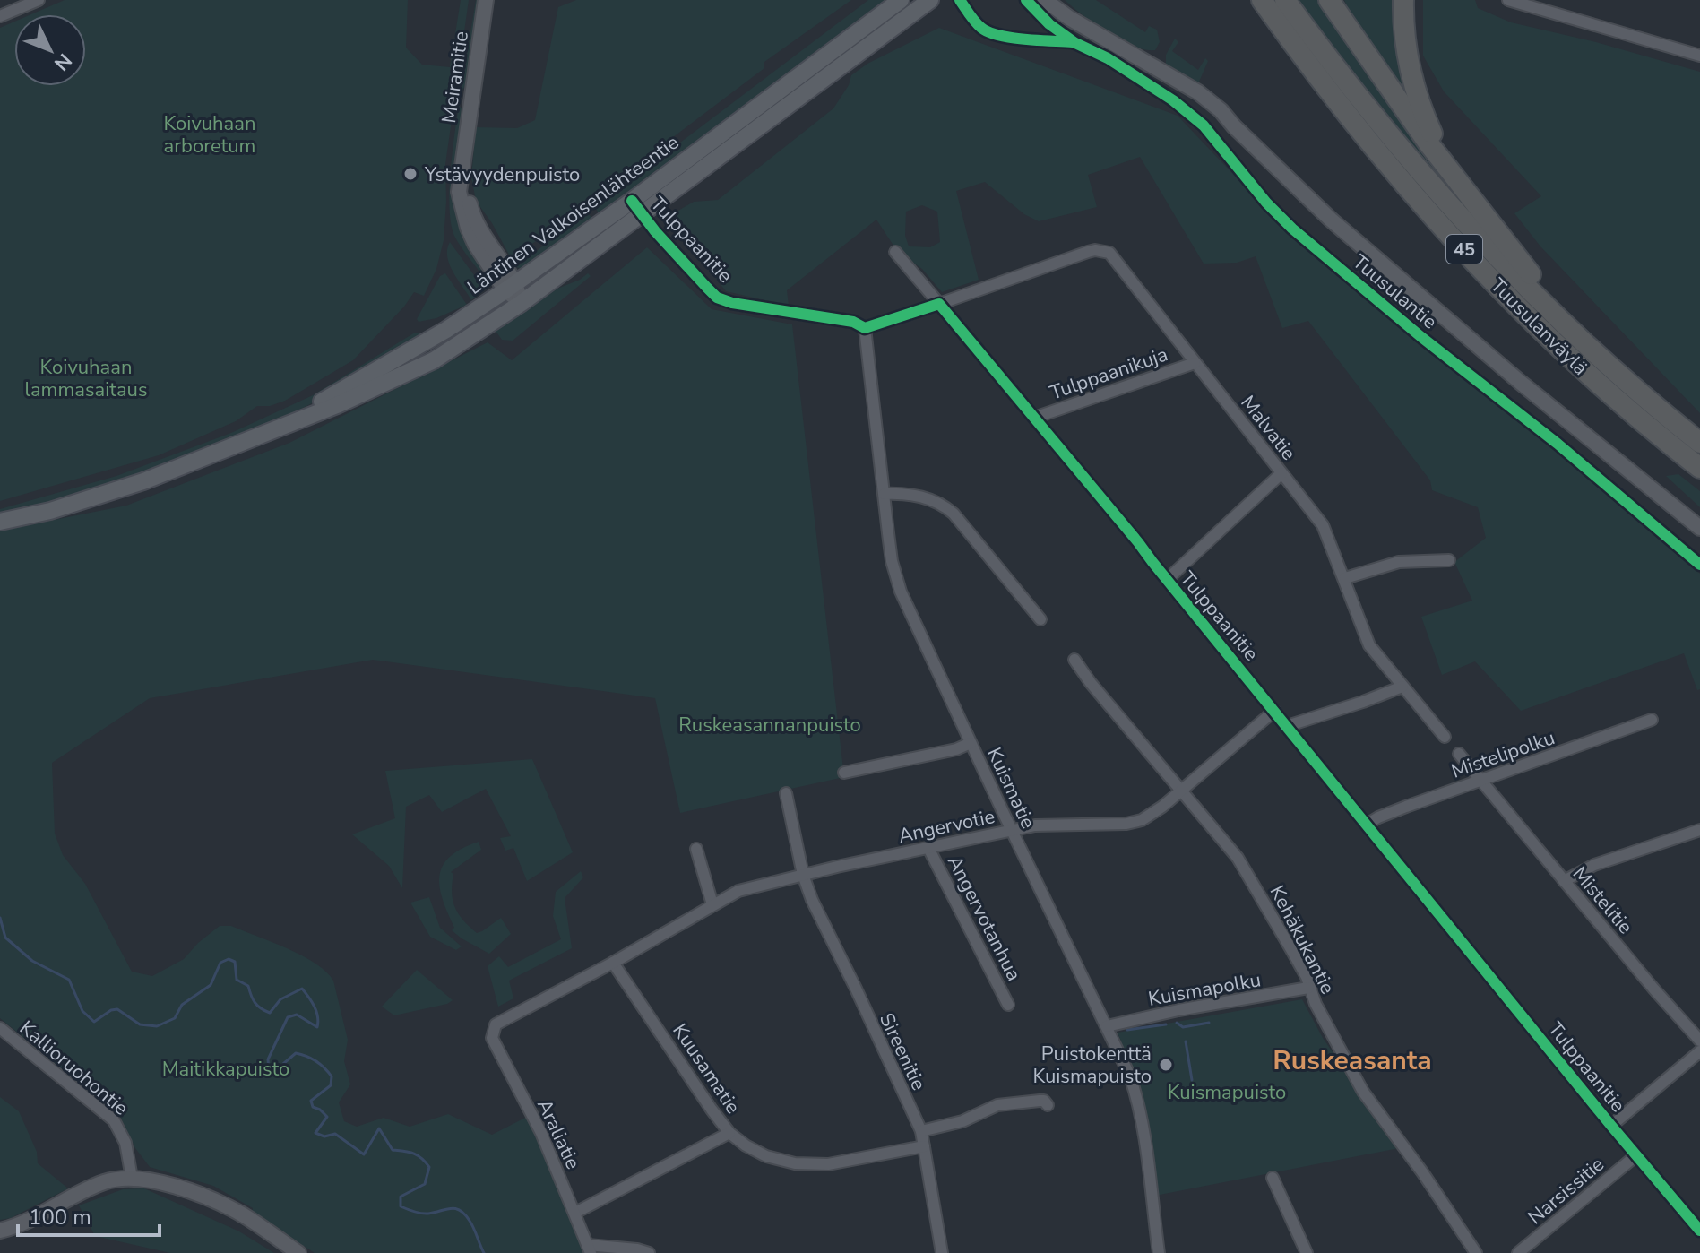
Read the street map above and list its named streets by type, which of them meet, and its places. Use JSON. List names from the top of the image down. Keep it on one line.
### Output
{"streets":{"highway":["45","Tuusulanväylä"],"main road":["Meiramitie","Läntinen Valkoisenlähteentie","Tuusulantie"],"street":["Tulppaanitie","Tulppaanikuja","Malvatie","Mistelipolku","Kuismatie","Angervotie","Mistelitie","Angervotanhua","Kehäkukantie","Kuismapolku","Sireenitie","Kallioruohontie","Kuusamatie","Araliatie","Narsissitie"]},"crossings":[["Meiramitie","Läntinen Valkoisenlähteentie"],["Läntinen Valkoisenlähteentie","Tulppaanitie"],["Tulppaanitie","Tulppaanikuja"],["Tulppaanitie","Malvatie"],["Tulppaanitie","Mistelipolku"],["Tulppaanitie","Kuismatie"],["Tulppaanitie","Angervotie"],["Tulppaanitie","Narsissitie"],["Tulppaanikuja","Malvatie"],["Mistelipolku","Mistelitie"],["Kuismatie","Angervotie"],["Kuismatie","Kuismapolku"],["Angervotie","Angervotanhua"],["Angervotie","Kehäkukantie"],["Angervotie","Sireenitie"],["Angervotie","Kuusamatie"],["Angervotie","Araliatie"],["Kehäkukantie","Kuismapolku"],["Sireenitie","Kuusamatie"]],"districts":["Ruskeasanta"],"parks":["Koivuhaan arboretum","Koivuhaan lammasaitaus","Ruskeasannanpuisto","Maitikkapuisto","Kuismapuisto"],"places":["Ystävyydenpuisto","Puistokenttä Kuismapuisto"],"scale_bar":"100 m","north":"bottom right"}
